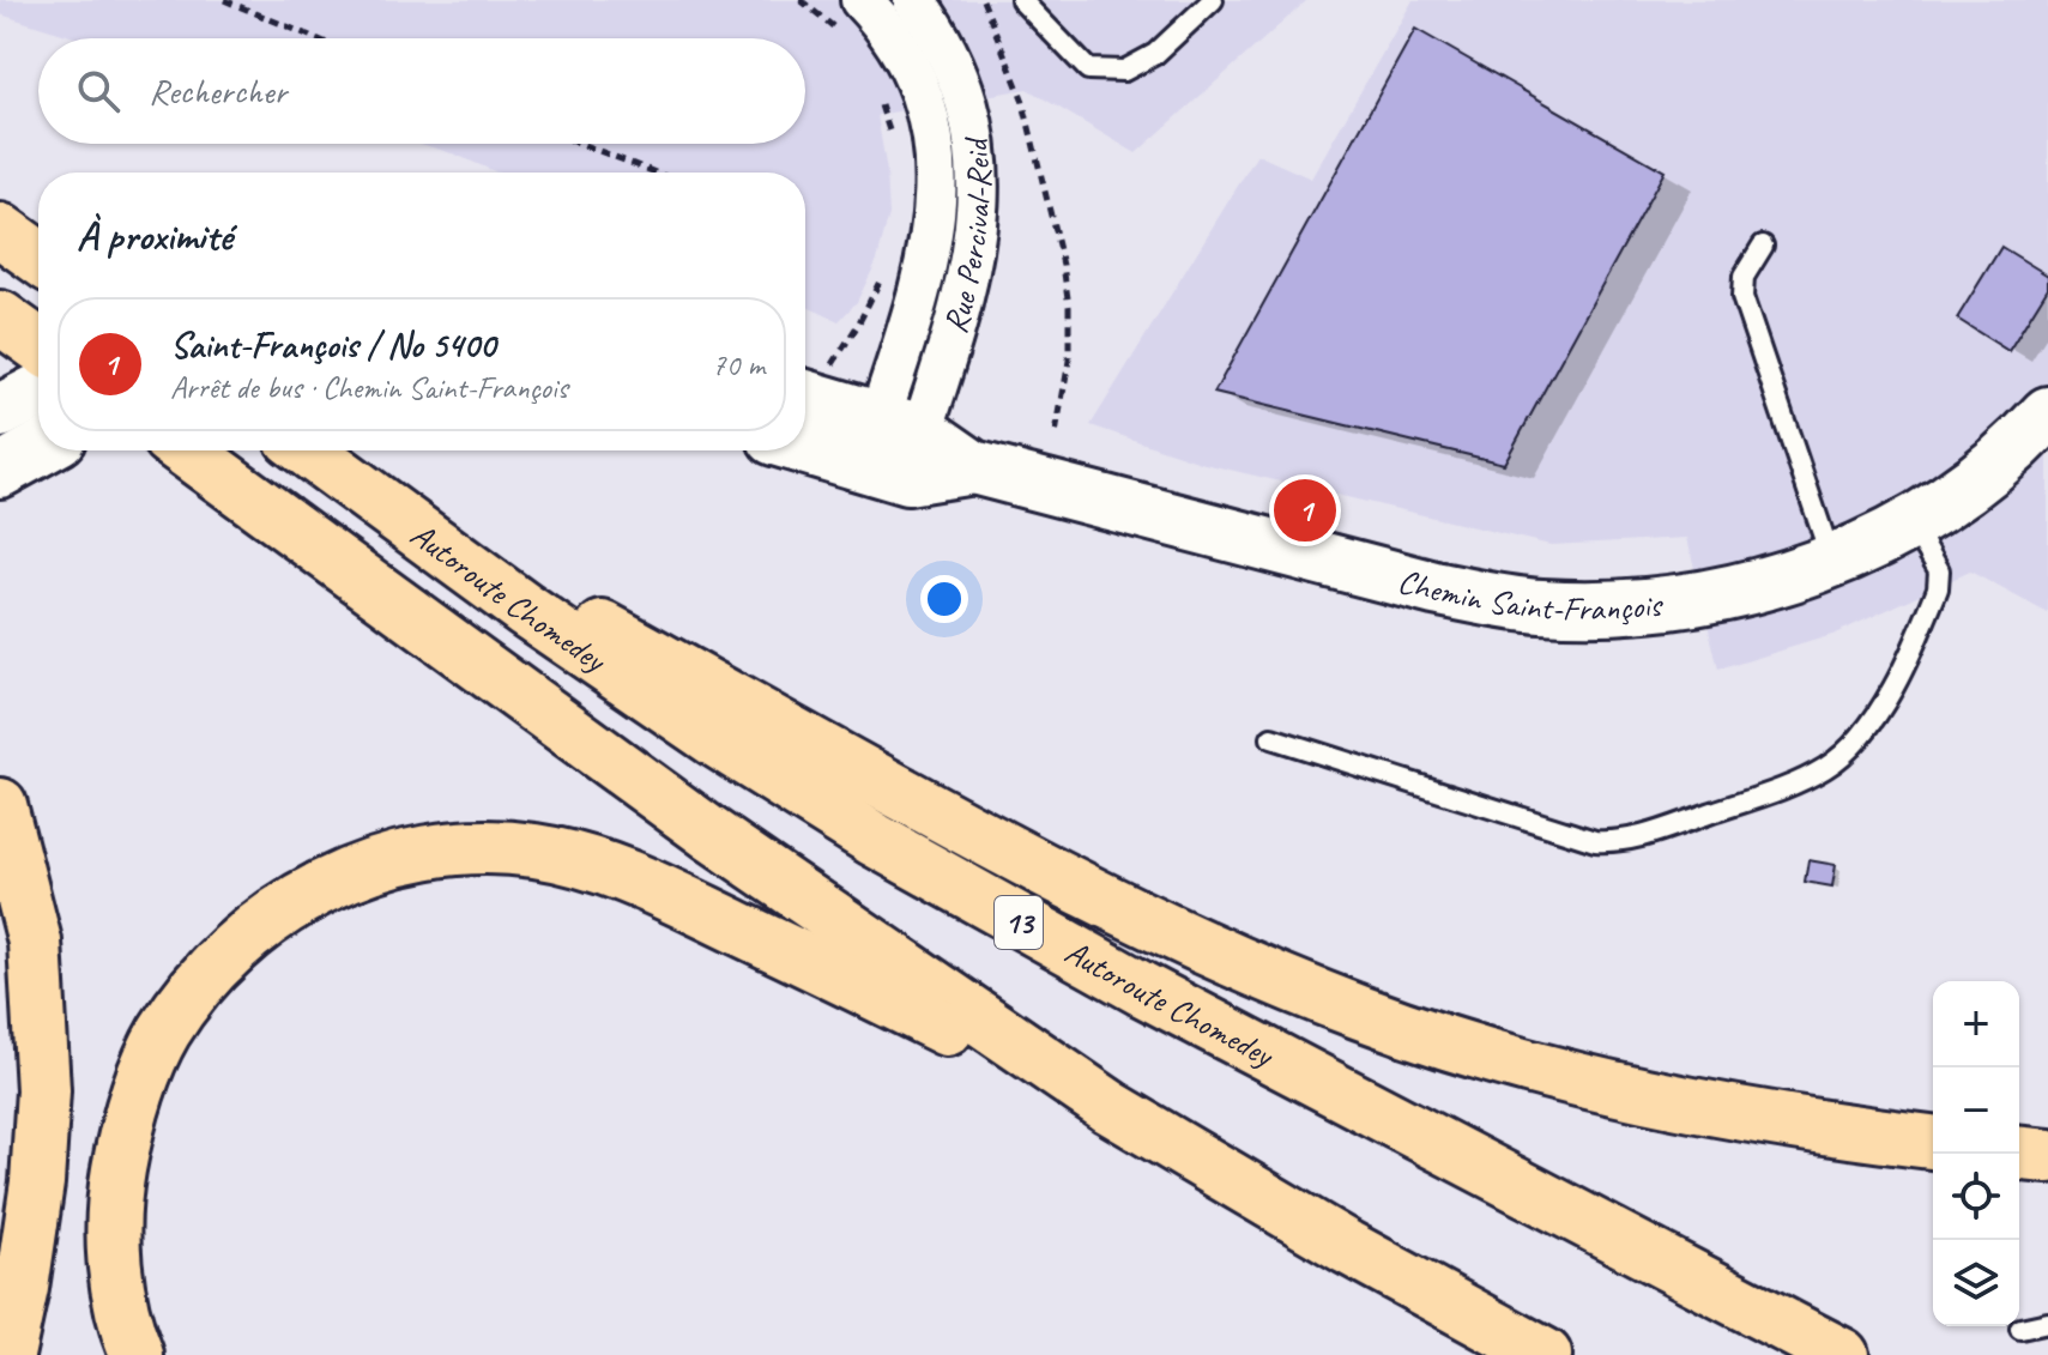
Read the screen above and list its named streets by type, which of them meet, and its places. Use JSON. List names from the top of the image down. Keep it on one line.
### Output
{"streets":{"highway":["Autoroute Chomedey","13"],"street":["Rue Percival-Reid","Chemin Saint-François"]},"crossings":[["Rue Percival-Reid","Chemin Saint-François"]],"page":{"search":"Rechercher","heading":"À proximité","list":[{"mark":"1","name":"Saint-François / No 5400","note":"Arrêt de bus · Chemin Saint-François","value":"70 m"}],"pins":"1","map_buttons":["+","−"]}}
